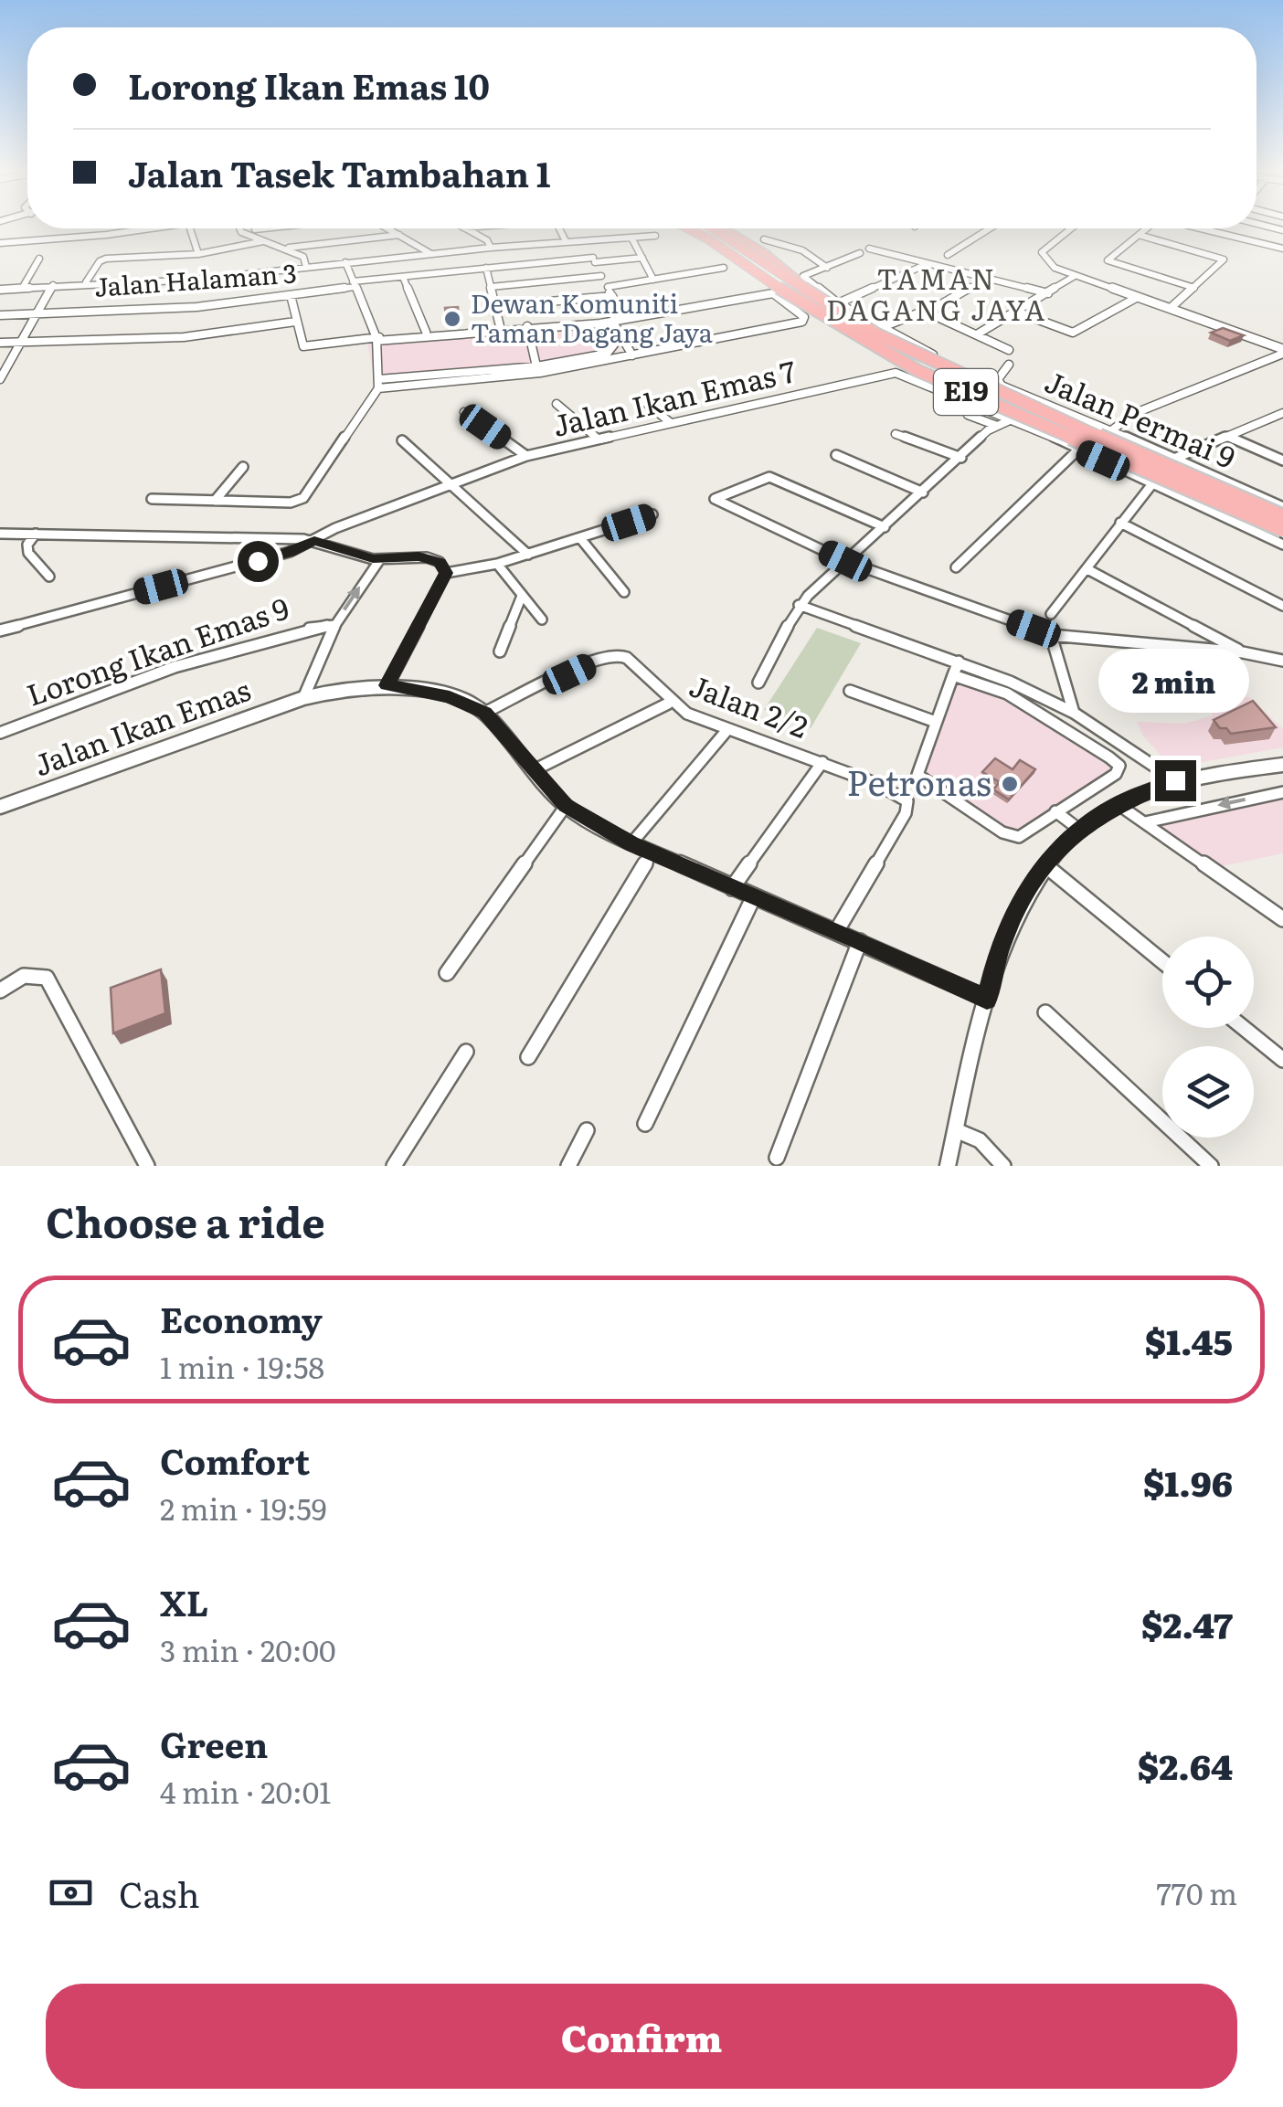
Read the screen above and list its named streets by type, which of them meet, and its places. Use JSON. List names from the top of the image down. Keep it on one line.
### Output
{"streets":{"highway":["E19"],"street":["Jalan Halaman 3","Jalan Ikan Emas 7","Jalan Permai 9","Lorong Ikan Emas 9","Jalan 2/2","Jalan Ikan Emas"]},"crossings":[["Jalan 2/2","Jalan Ikan Emas"]],"districts":["TAMAN DAGANG JAYA"],"places":["Dewan Komuniti Taman Dagang Jaya","Petronas"],"page":{"banner":["Lorong Ikan Emas 10","Jalan Tasek Tambahan 1"],"bubble":"2 min","heading":"Choose a ride","list":[{"name":"Economy","note":"1 min · 19:58","value":"$1.45"},{"name":"Comfort","note":"2 min · 19:59","value":"$1.96"},{"name":"XL","note":"3 min · 20:00","value":"$2.47"},{"name":"Green","note":"4 min · 20:01","value":"$2.64"}],"pay":["Cash","770 m"],"buttons":"Confirm"}}
